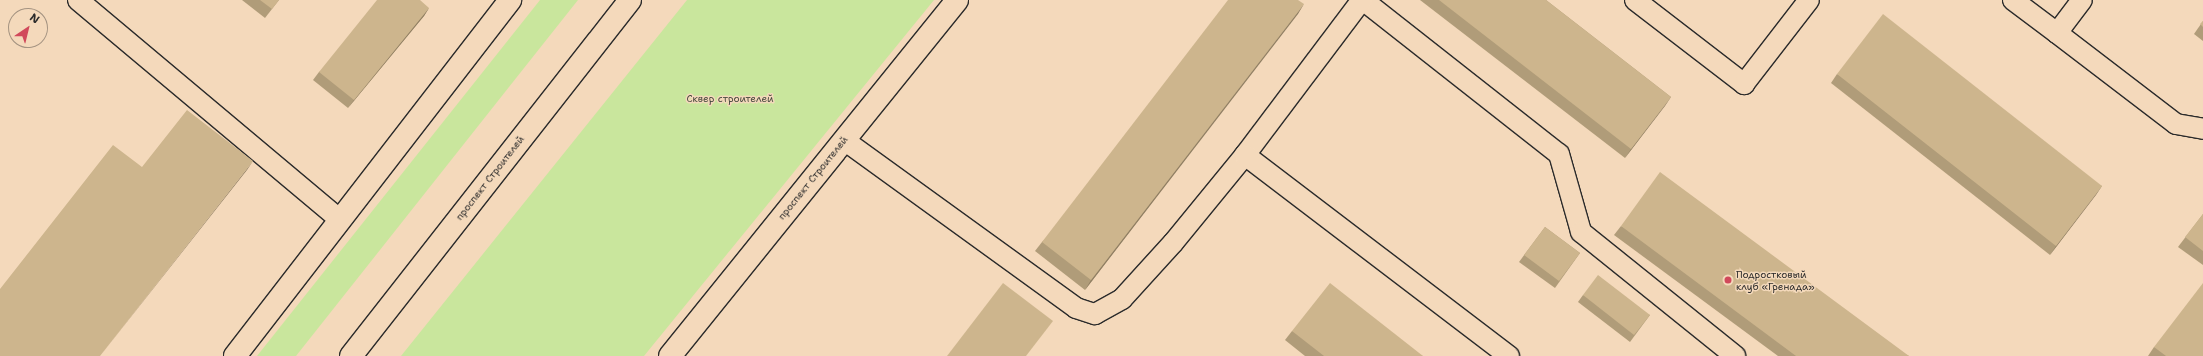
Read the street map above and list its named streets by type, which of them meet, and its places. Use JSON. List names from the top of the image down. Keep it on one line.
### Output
{"streets":{"street":["проспект Строителей"]},"parks":["Cквер cтроителей"],"places":["Подростковый клуб «Гренада»"],"north":"top right"}
